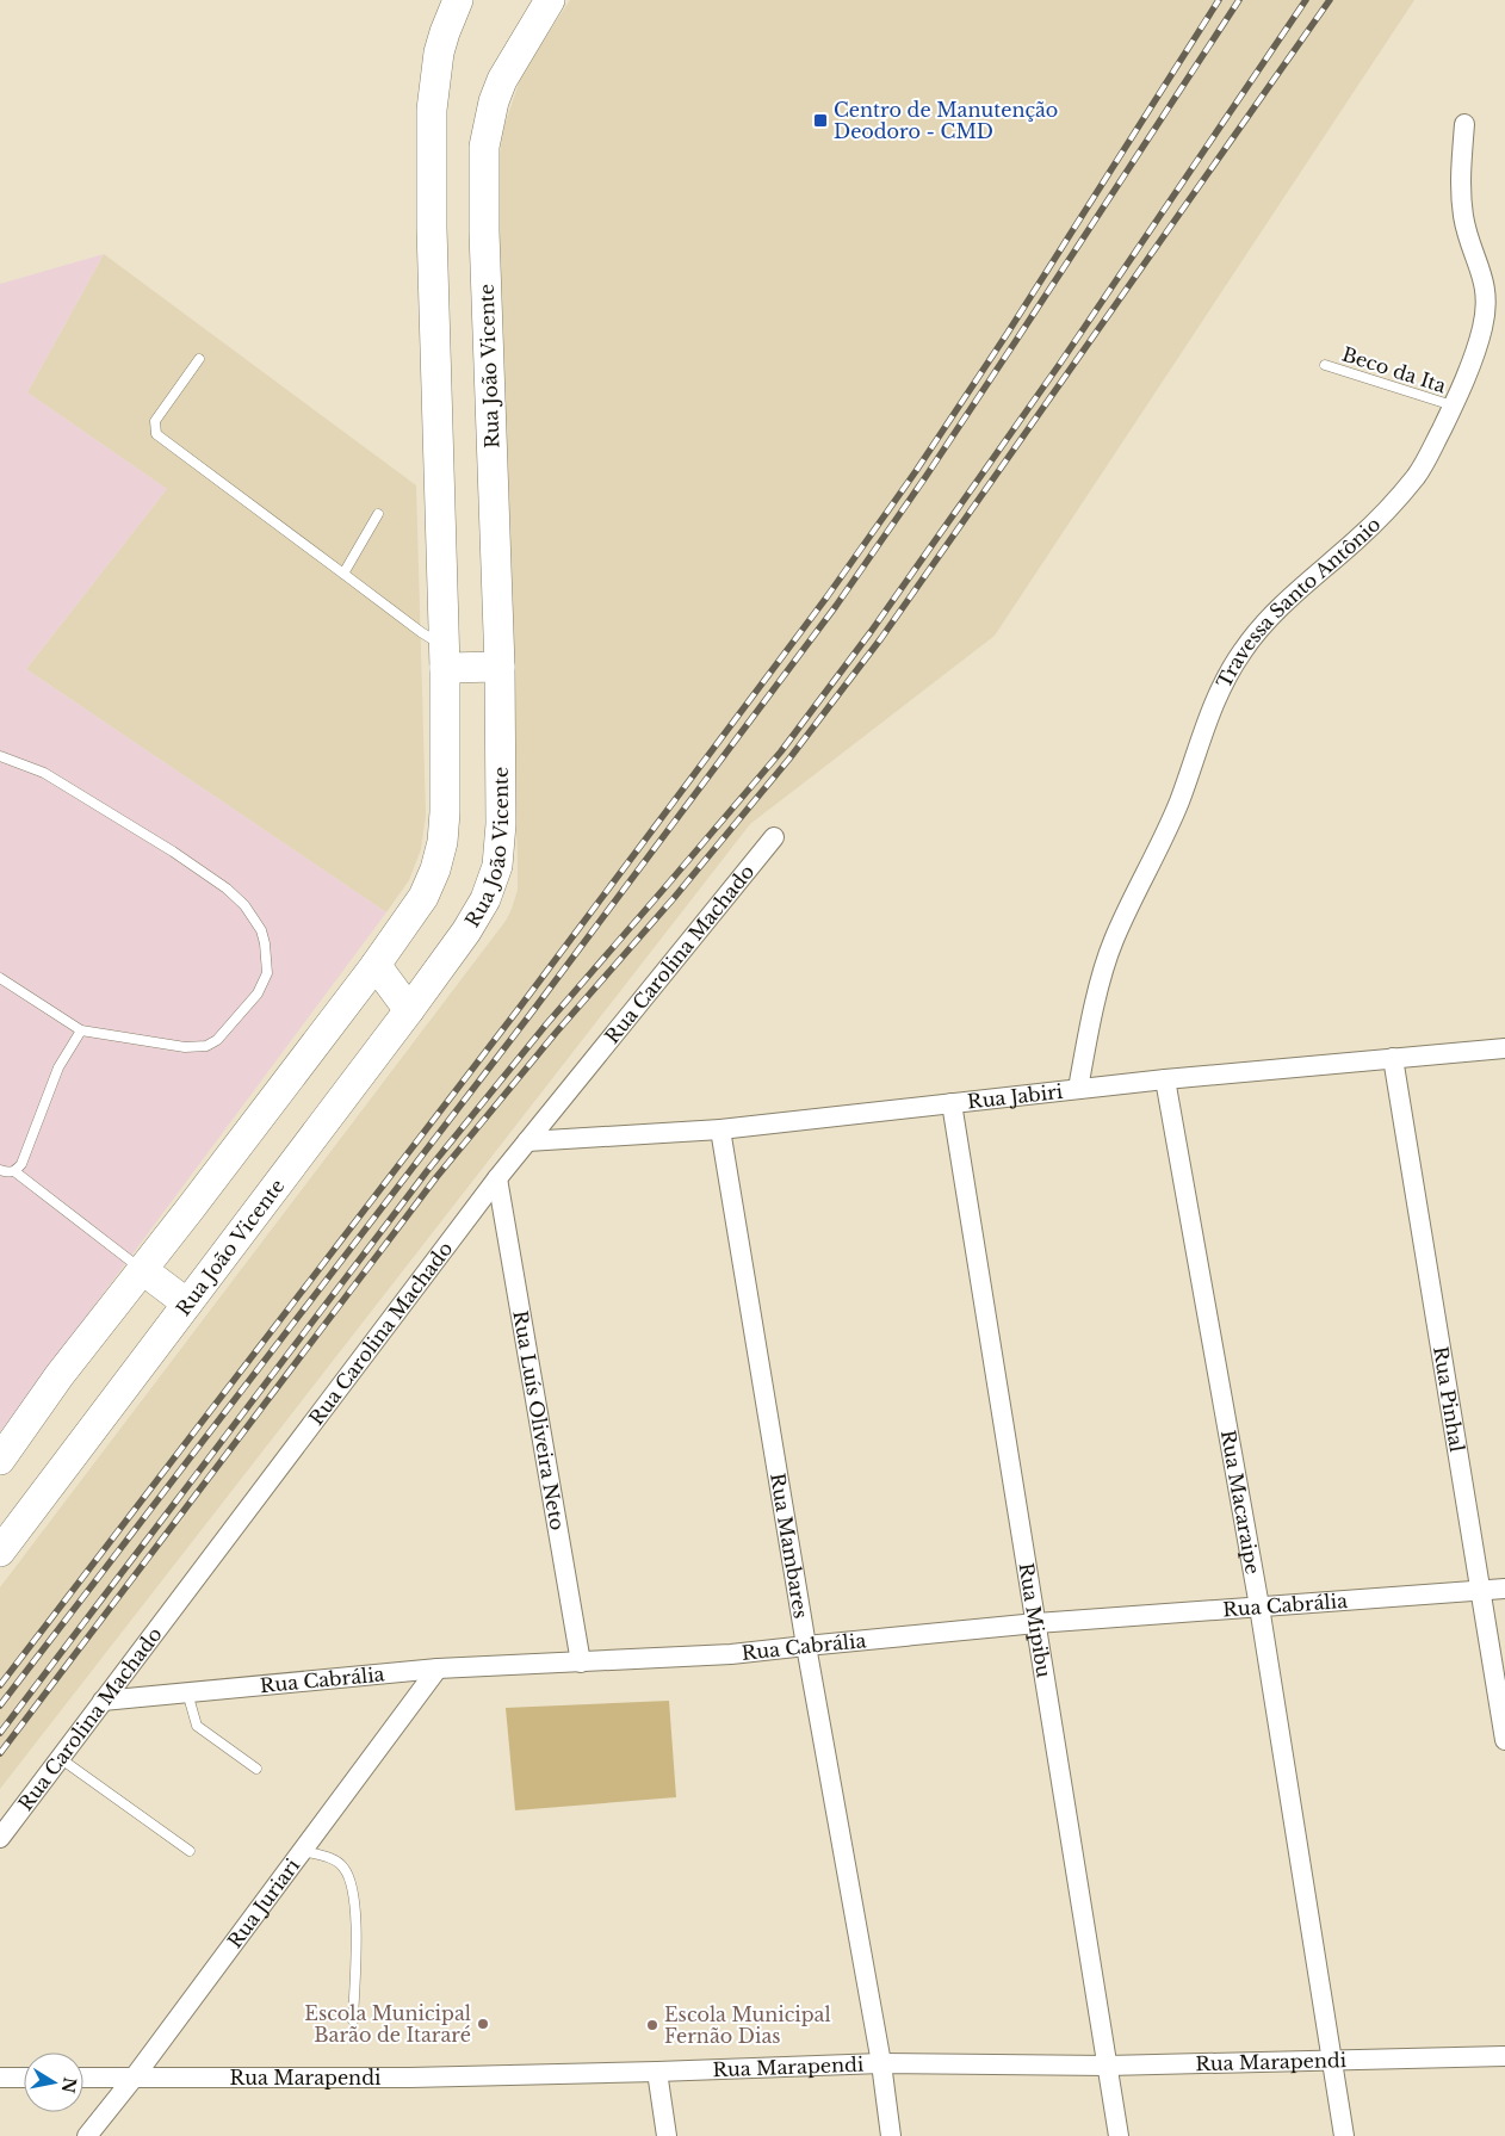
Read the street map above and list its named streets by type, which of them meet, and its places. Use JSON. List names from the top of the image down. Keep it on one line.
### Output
{"streets":{"main road":["Rua João Vicente"],"street":["Travessa Santo Antônio","Rua Carolina Machado","Rua Jabiri","Rua Pinhal","Rua Luís Oliveira Neto","Rua Macaraipe","Rua Mambares","Rua Cabrália","Rua Mipibu","Rua Juriari","Rua Marapendi"],"lane":["Beco da Ita"]},"crossings":[["Beco da Ita","Travessa Santo Antônio"],["Travessa Santo Antônio","Rua Jabiri"],["Rua Carolina Machado","Rua Jabiri"],["Rua Carolina Machado","Rua Luís Oliveira Neto"],["Rua Carolina Machado","Rua Cabrália"],["Rua Jabiri","Rua Pinhal"],["Rua Jabiri","Rua Macaraipe"],["Rua Jabiri","Rua Mambares"],["Rua Jabiri","Rua Mipibu"],["Rua Pinhal","Rua Cabrália"],["Rua Luís Oliveira Neto","Rua Cabrália"],["Rua Macaraipe","Rua Cabrália"],["Rua Macaraipe","Rua Marapendi"],["Rua Mambares","Rua Cabrália"],["Rua Mambares","Rua Marapendi"],["Rua Cabrália","Rua Mipibu"],["Rua Cabrália","Rua Juriari"],["Rua Mipibu","Rua Marapendi"],["Rua Juriari","Rua Marapendi"]],"places":{"transit":["Centro de Manutenção Deodoro - CMD"],"other":["Escola Municipal Barão de Itararé","Escola Municipal Fernão Dias"]},"north":"right"}
